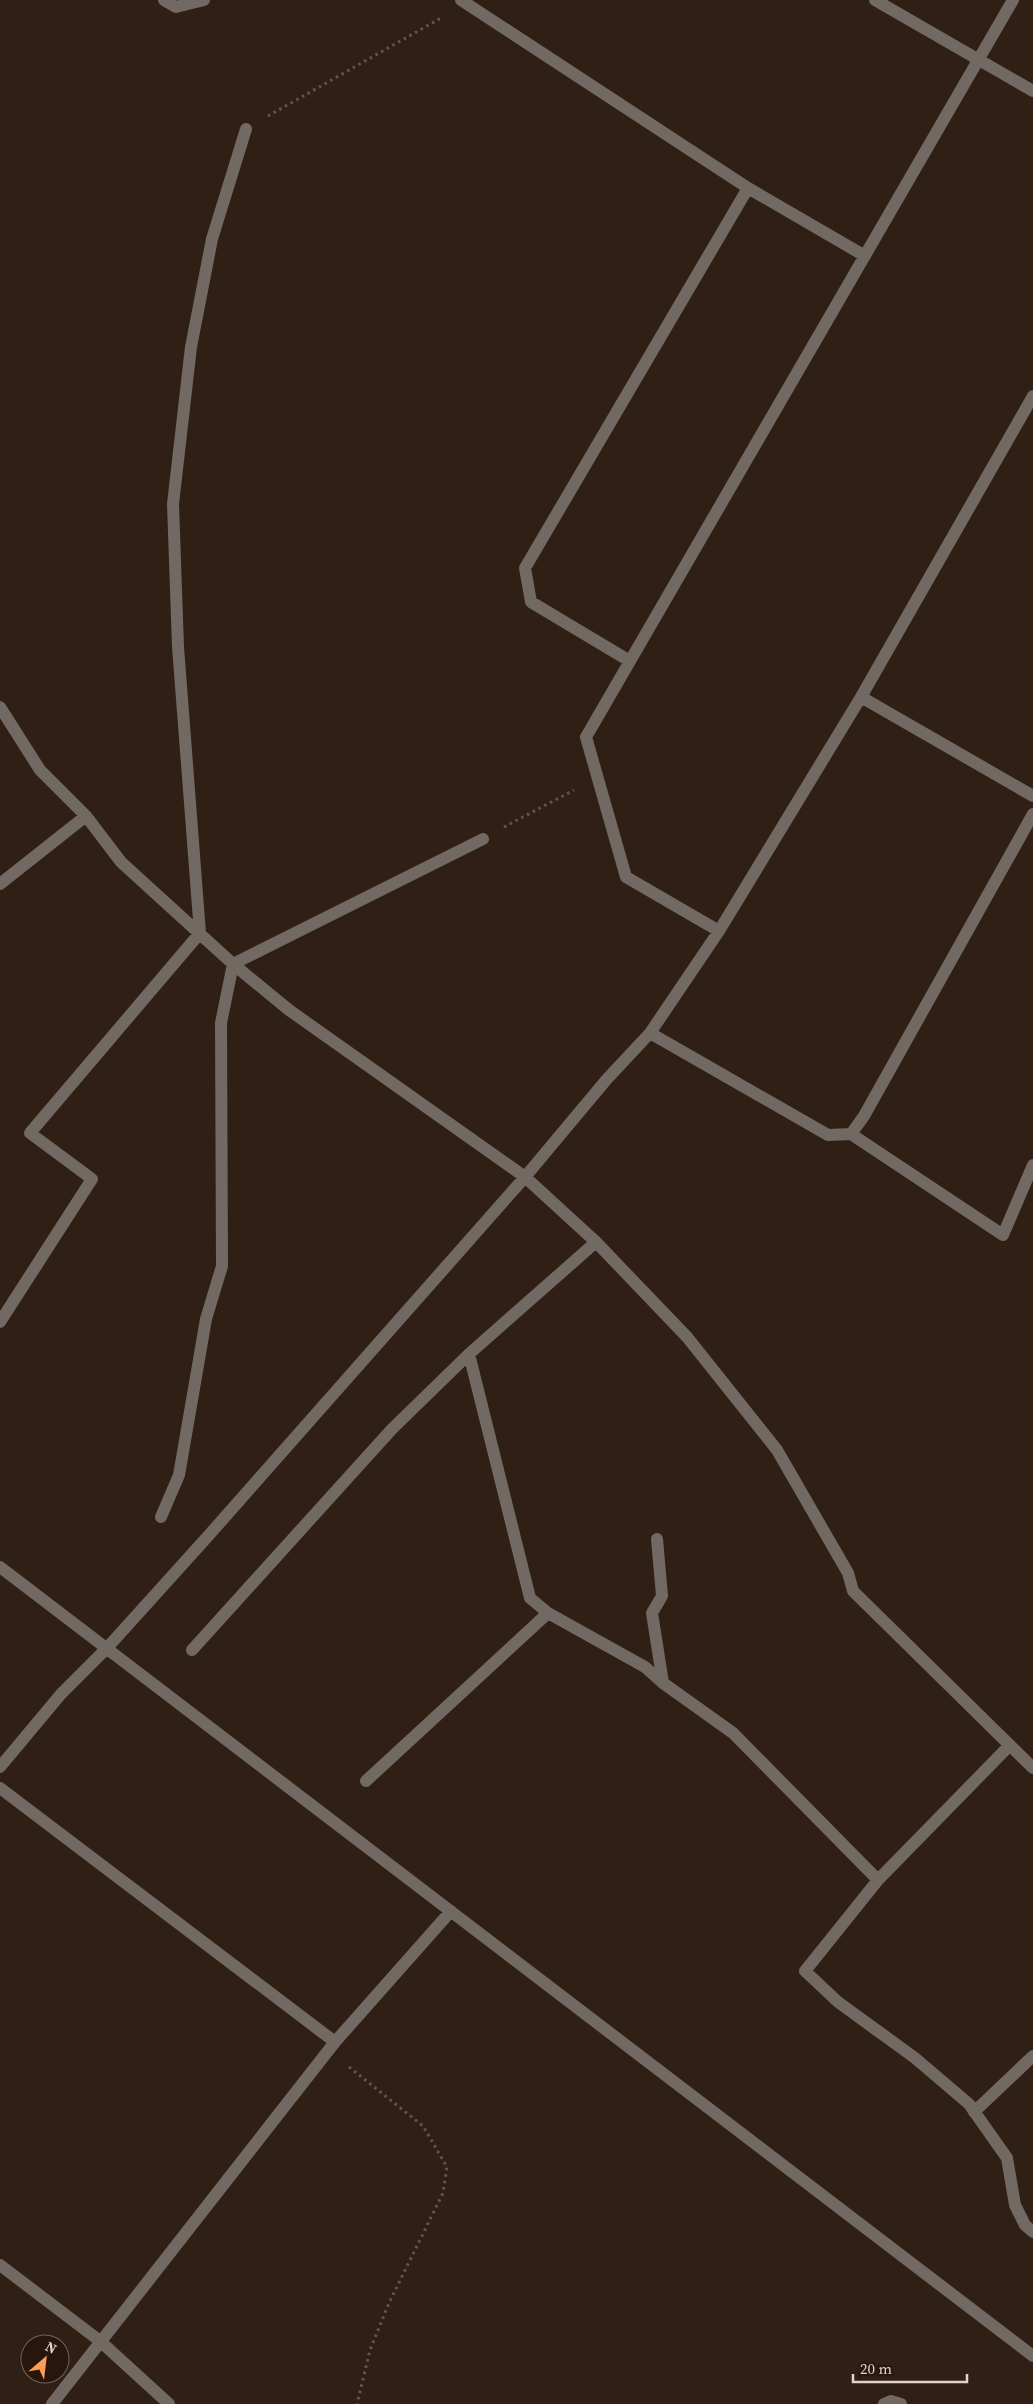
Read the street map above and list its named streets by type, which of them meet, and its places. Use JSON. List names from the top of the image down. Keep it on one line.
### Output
{"scale_bar":"20 m","north":"top right"}
